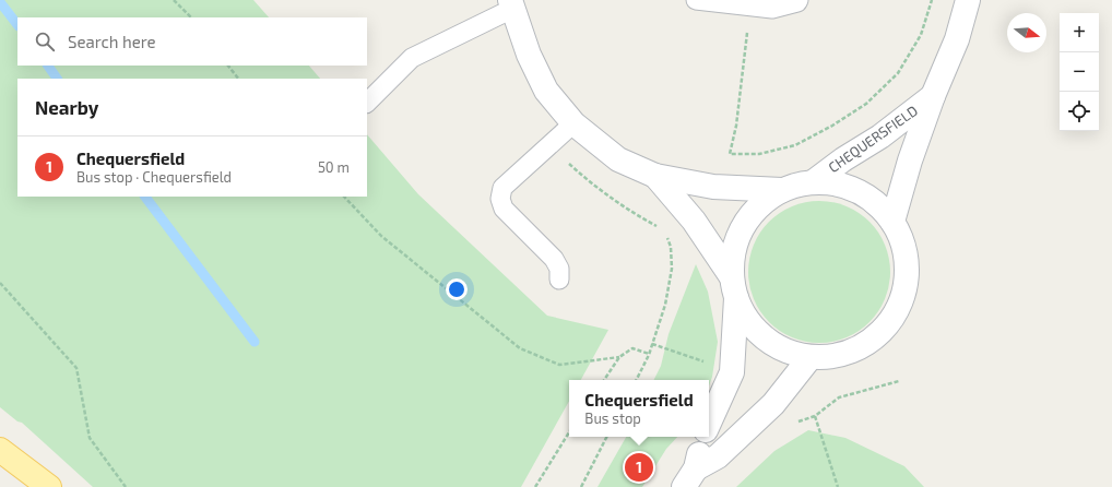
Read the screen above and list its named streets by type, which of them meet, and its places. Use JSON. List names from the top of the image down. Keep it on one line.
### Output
{"streets":{"street":["CHEQUERSFIELD"]},"north":"right","page":{"map_buttons":["+","−"],"search":"Search here","heading":"Nearby","list":[{"mark":"1","name":"Chequersfield","note":"Bus stop · Chequersfield","value":"50 m"}],"popup":["Chequersfield","Bus stop"],"pins":"1"}}
